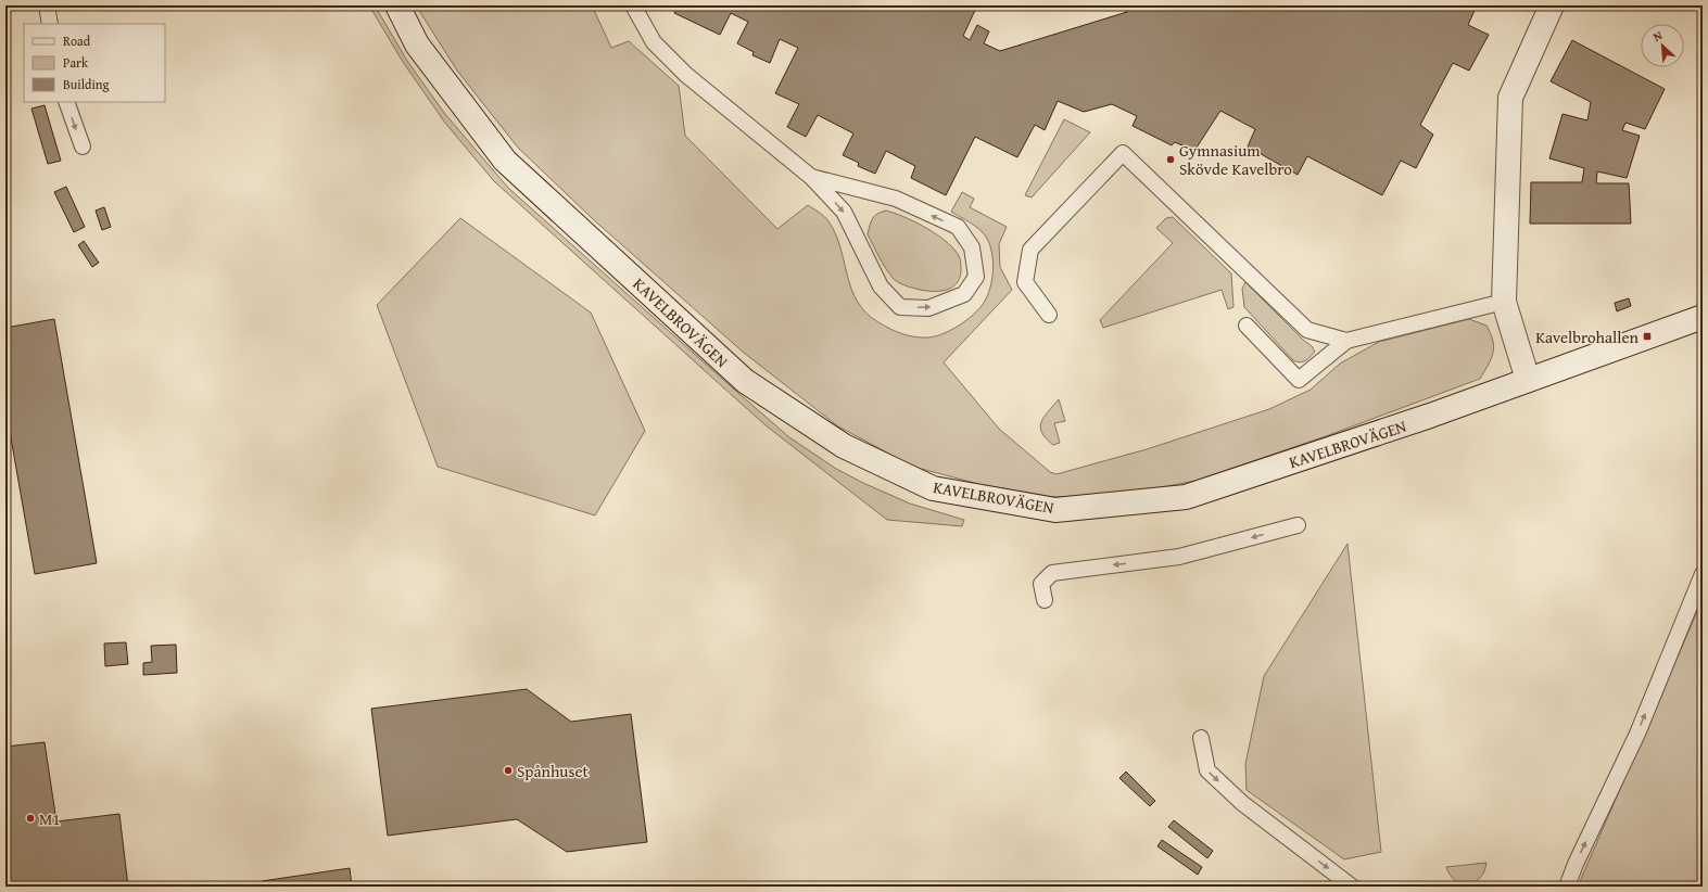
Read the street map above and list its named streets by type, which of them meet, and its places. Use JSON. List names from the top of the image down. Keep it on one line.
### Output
{"streets":{"main road":["KAVELBROVÄGEN"]},"places":{"other":["Gymnasium Skövde Kavelbro","Spånhuset","M1"],"transit":["Kavelbrohallen"]},"legend":["Road","Park","Building"],"north":"top left"}
